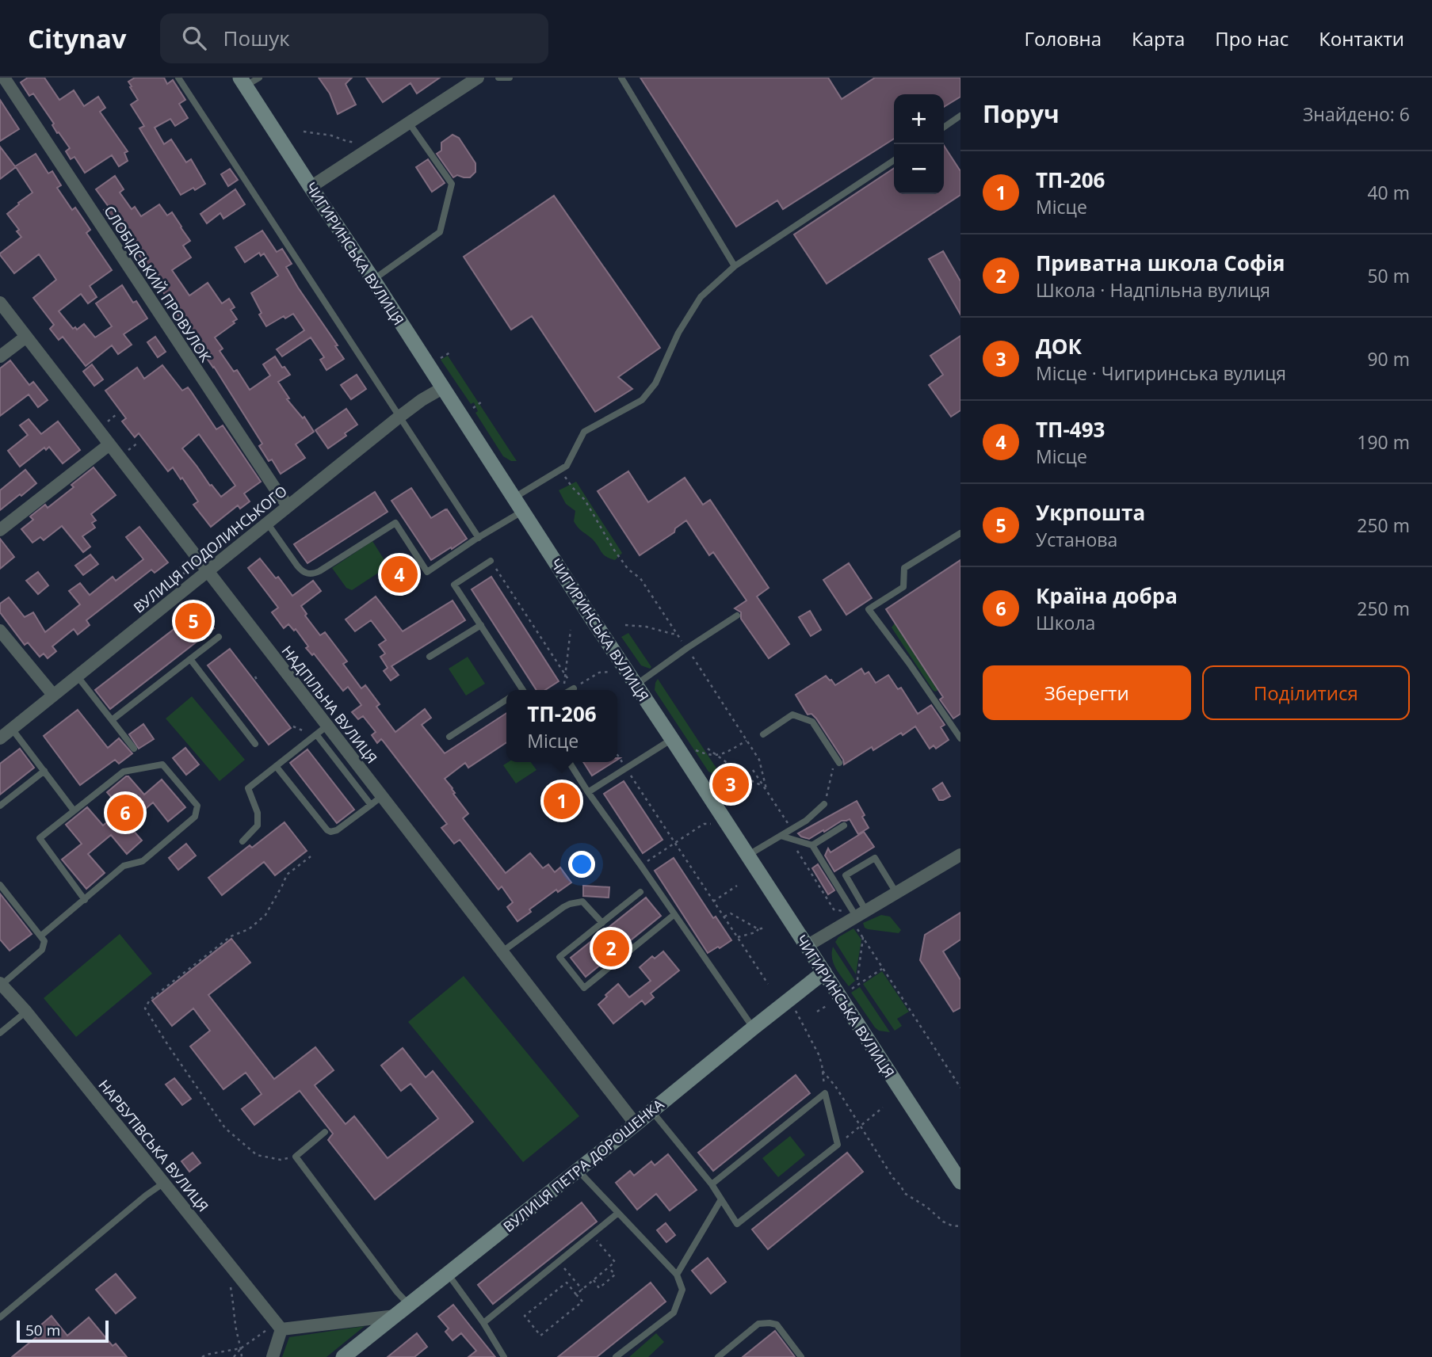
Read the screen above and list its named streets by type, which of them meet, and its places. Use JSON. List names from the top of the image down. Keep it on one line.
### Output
{"streets":{"main road":["ЧИГИРИНСЬКА ВУЛИЦЯ","ВУЛИЦЯ ПЕТРА ДОРОШЕНКА"],"street":["СЛОБІДСЬКИЙ ПРОВУЛОК","ВУЛИЦЯ ПОДОЛИНСЬКОГО","НАДПІЛЬНА ВУЛИЦЯ","НАРБУТІВСЬКА ВУЛИЦЯ"]},"crossings":[["ЧИГИРИНСЬКА ВУЛИЦЯ","ВУЛИЦЯ ПОДОЛИНСЬКОГО"],["ЧИГИРИНСЬКА ВУЛИЦЯ","ВУЛИЦЯ ПЕТРА ДОРОШЕНКА"],["СЛОБІДСЬКИЙ ПРОВУЛОК","ВУЛИЦЯ ПОДОЛИНСЬКОГО"],["ВУЛИЦЯ ПОДОЛИНСЬКОГО","НАДПІЛЬНА ВУЛИЦЯ"],["НАДПІЛЬНА ВУЛИЦЯ","ВУЛИЦЯ ПЕТРА ДОРОШЕНКА"]],"scale_bar":"50 m","page":{"header":"Citynav","search":"Пошук","nav":["Головна","Карта","Про нас","Контакти"],"heading":["Поруч","Знайдено: 6"],"map_buttons":["+","−"],"list":[{"mark":"1","name":"ТП-206","note":"Місце","value":"40 m"},{"mark":"2","name":"Приватна школа Софія","note":"Школа · Надпільна вулиця","value":"50 m"},{"mark":"3","name":"ДОК","note":"Місце · Чигиринська вулиця","value":"90 m"},{"mark":"4","name":"ТП-493","note":"Місце","value":"190 m"},{"mark":"5","name":"Укрпошта","note":"Установа","value":"250 m"},{"mark":"6","name":"Країна добра","note":"Школа","value":"250 m"}],"pins":["4","5","3","1","6","2"],"buttons":["Зберегти","Поділитися"],"popup":["ТП-206","Місце"],"scale":"50 m"}}
